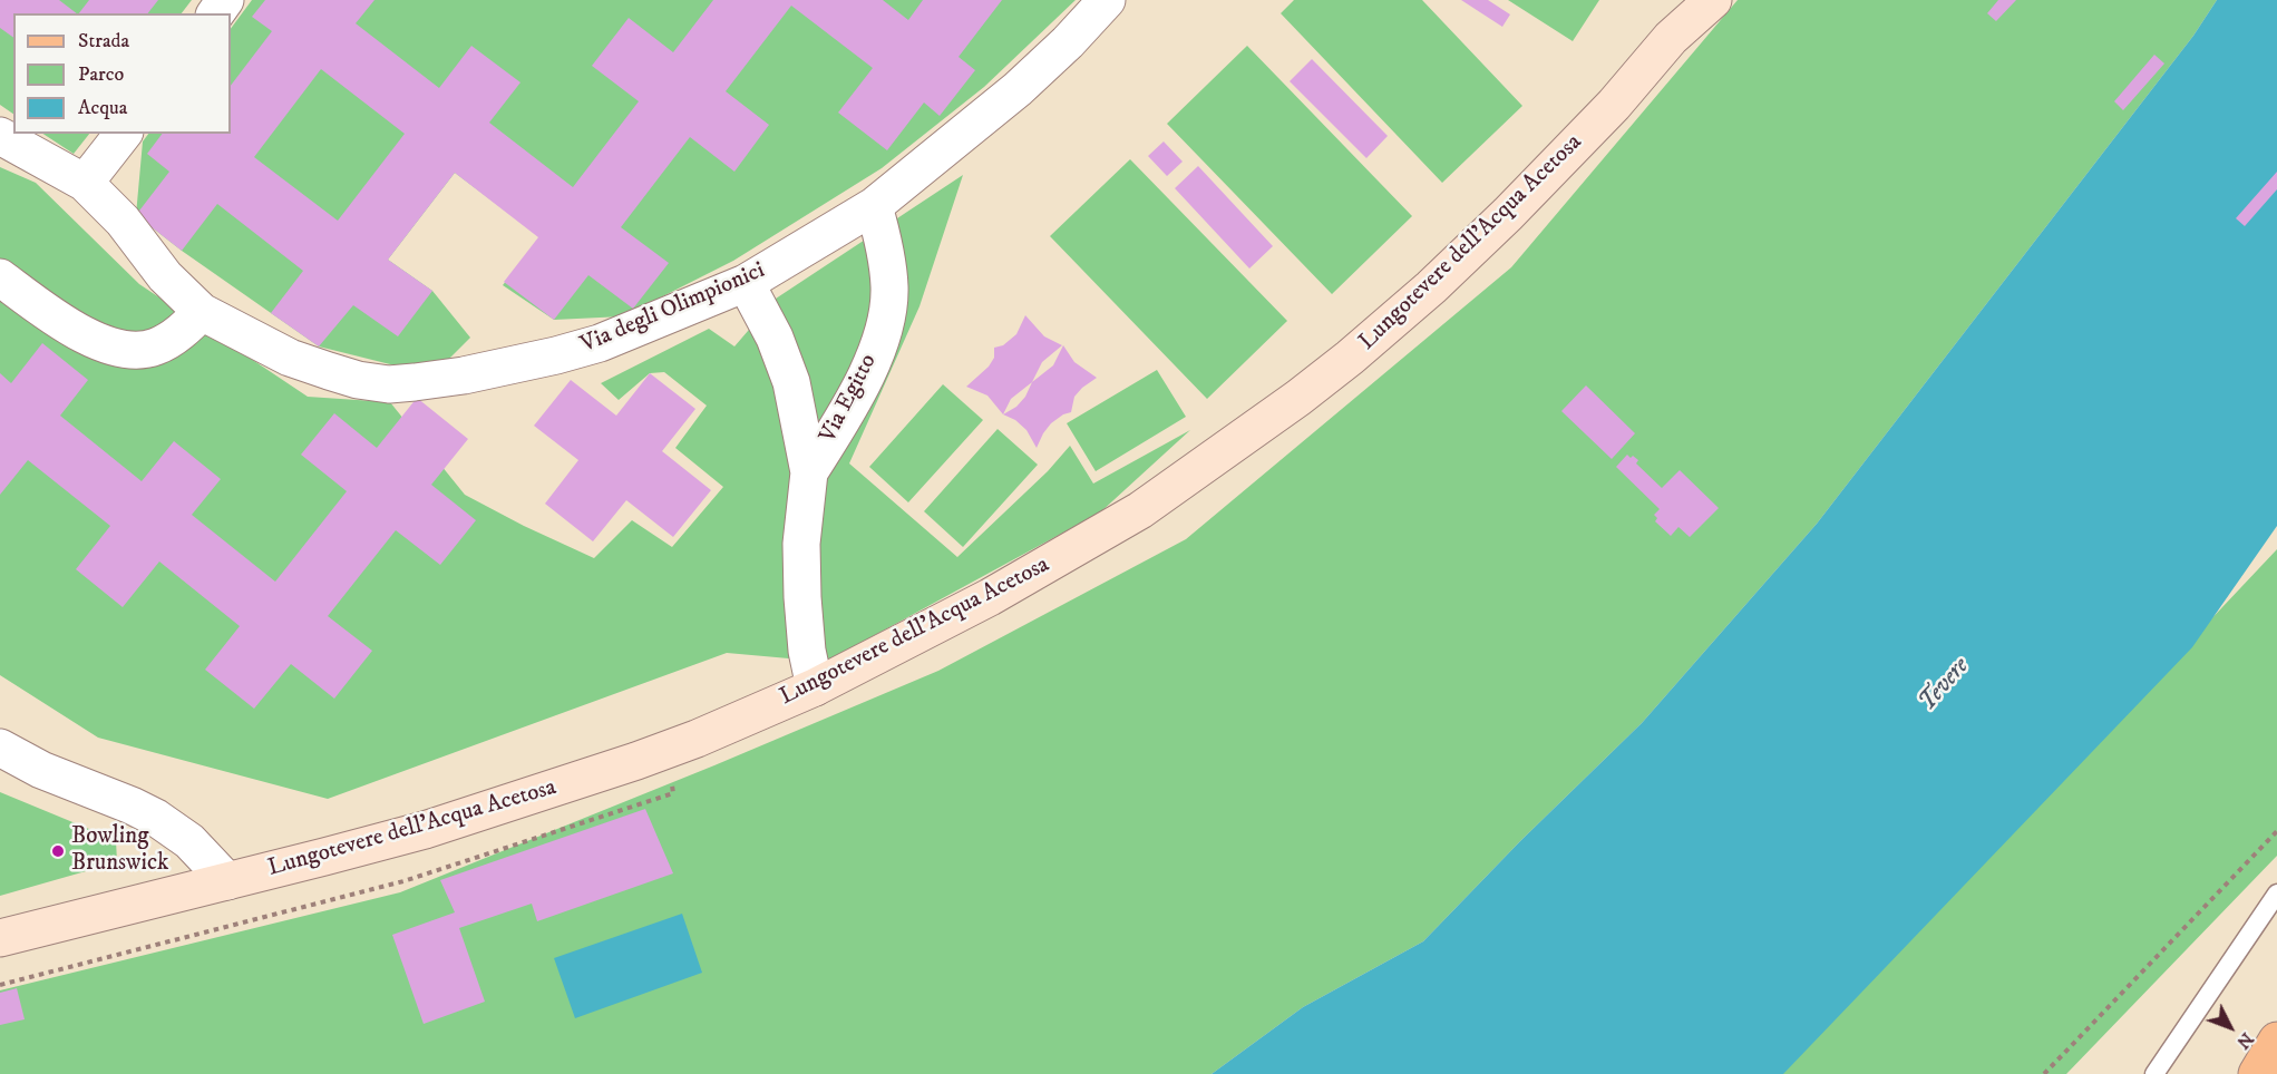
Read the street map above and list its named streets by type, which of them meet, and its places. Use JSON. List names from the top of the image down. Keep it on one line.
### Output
{"streets":{"main road":["Lungotevere dell'Acqua Acetosa"],"street":["Via degli Olimpionici","Via Egitto"]},"crossings":[["Lungotevere dell'Acqua Acetosa","Via Egitto"],["Via degli Olimpionici","Via Egitto"]],"water":["Tevere"],"places":["Bowling Brunswick"],"legend":["Strada","Parco","Acqua"],"north":"bottom right"}
